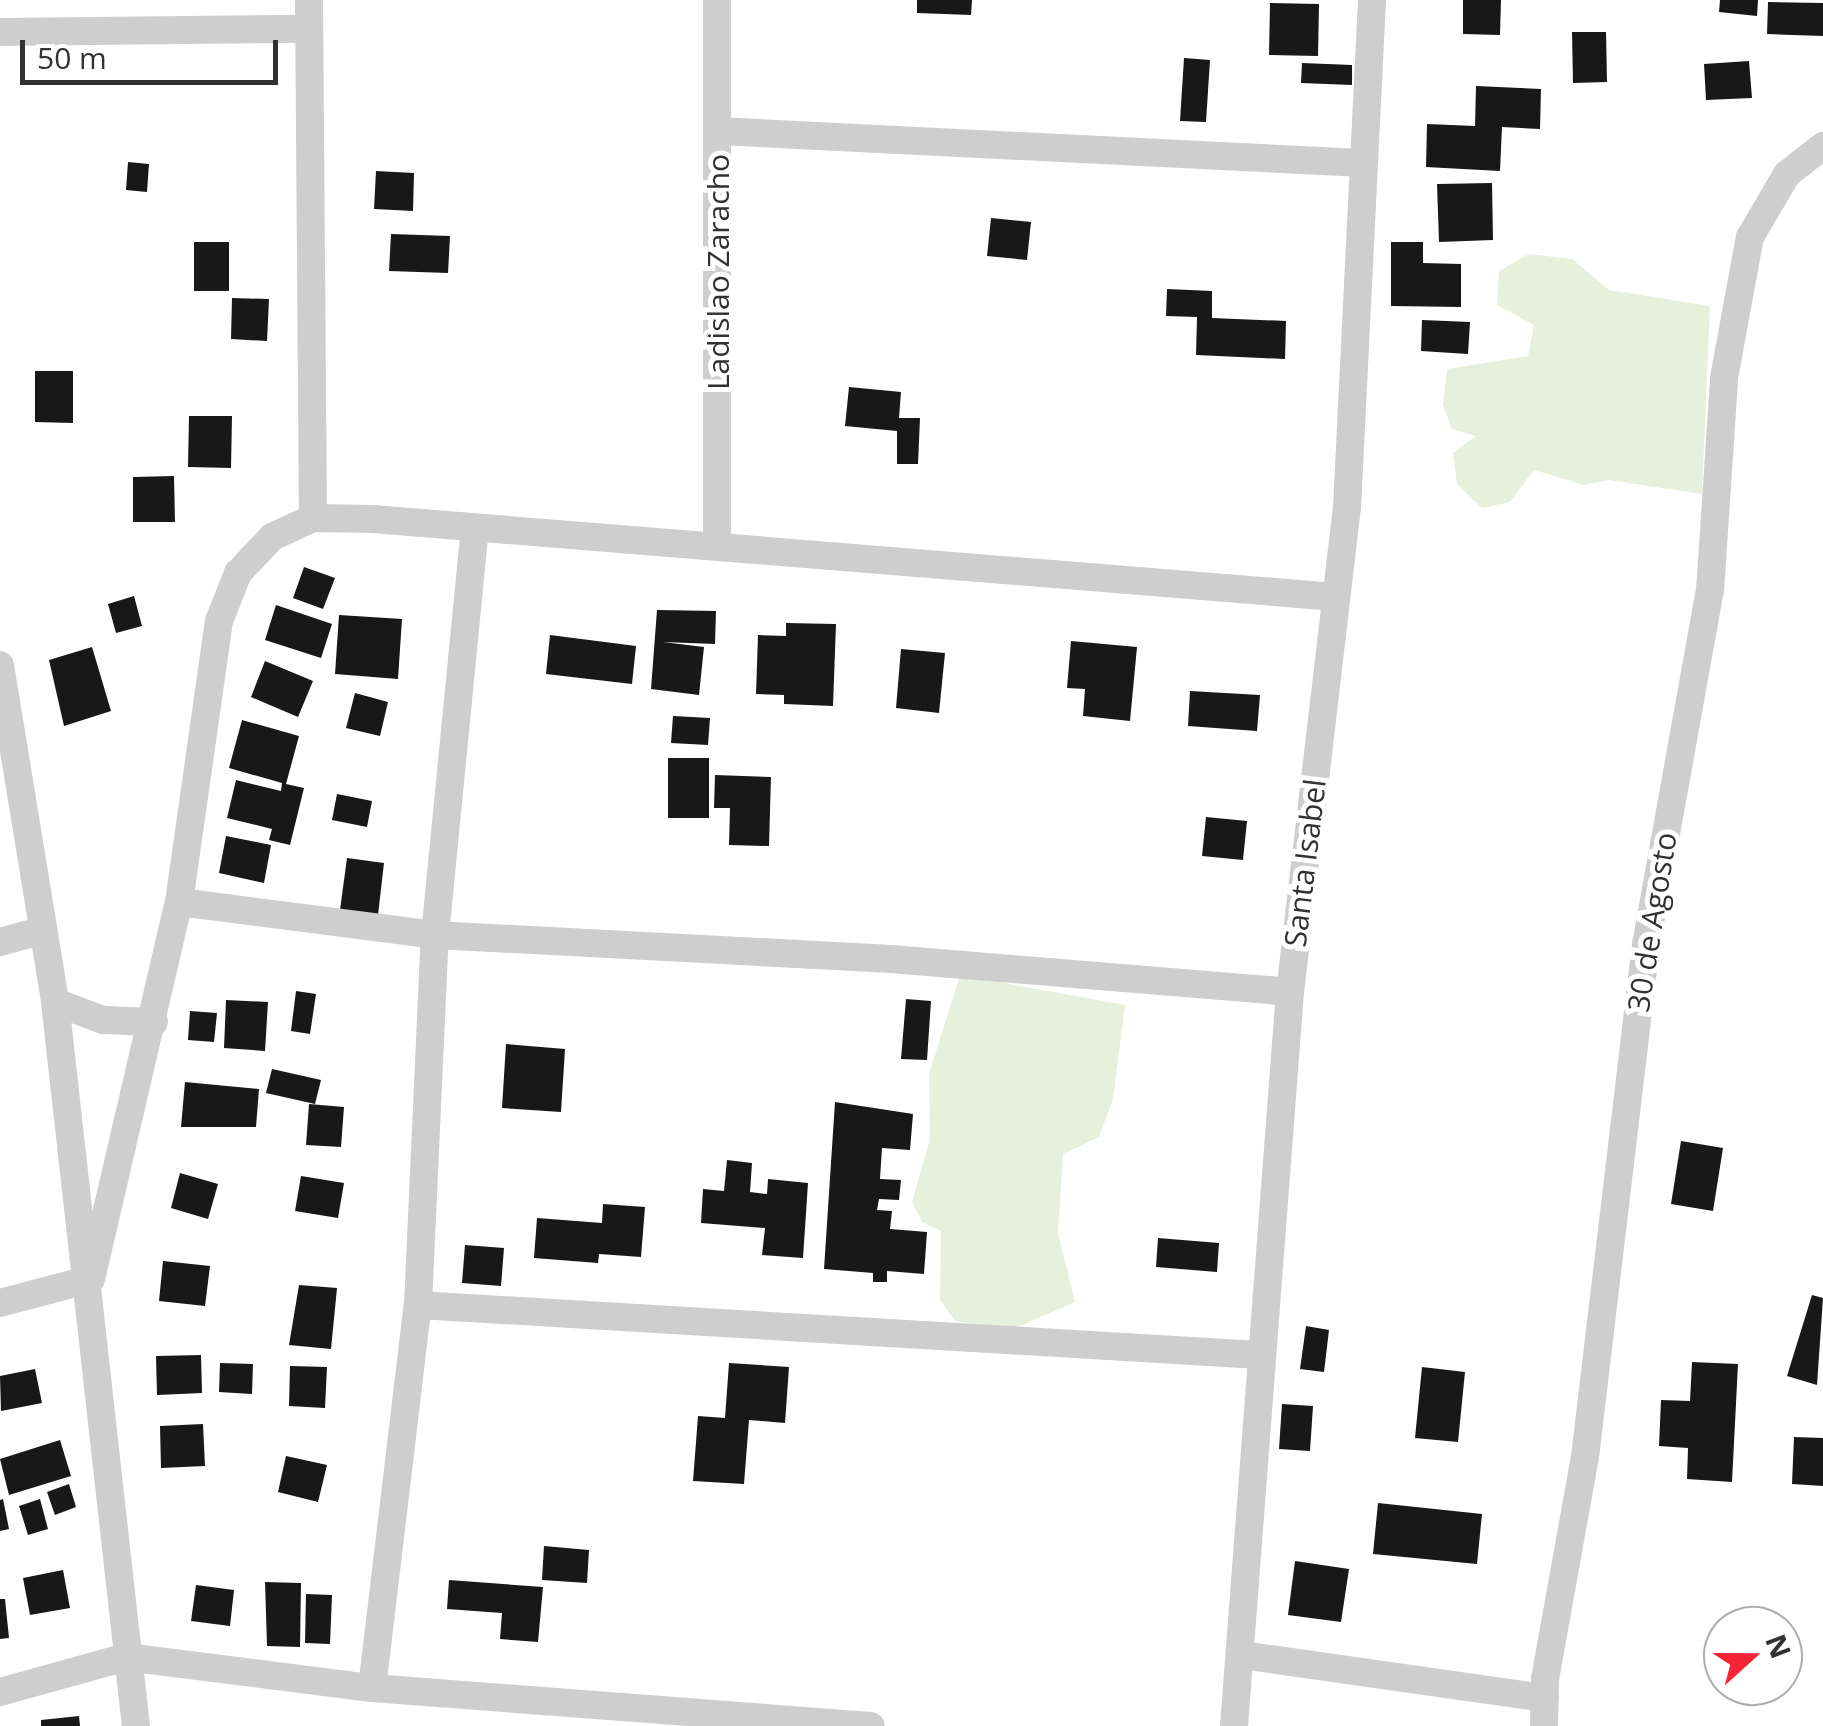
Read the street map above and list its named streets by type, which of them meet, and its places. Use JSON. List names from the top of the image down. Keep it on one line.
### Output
{"streets":{"street":["Ladislao Zaracho","Santa Isabel","30 de Agosto"]},"scale_bar":"50 m","north":"right"}
